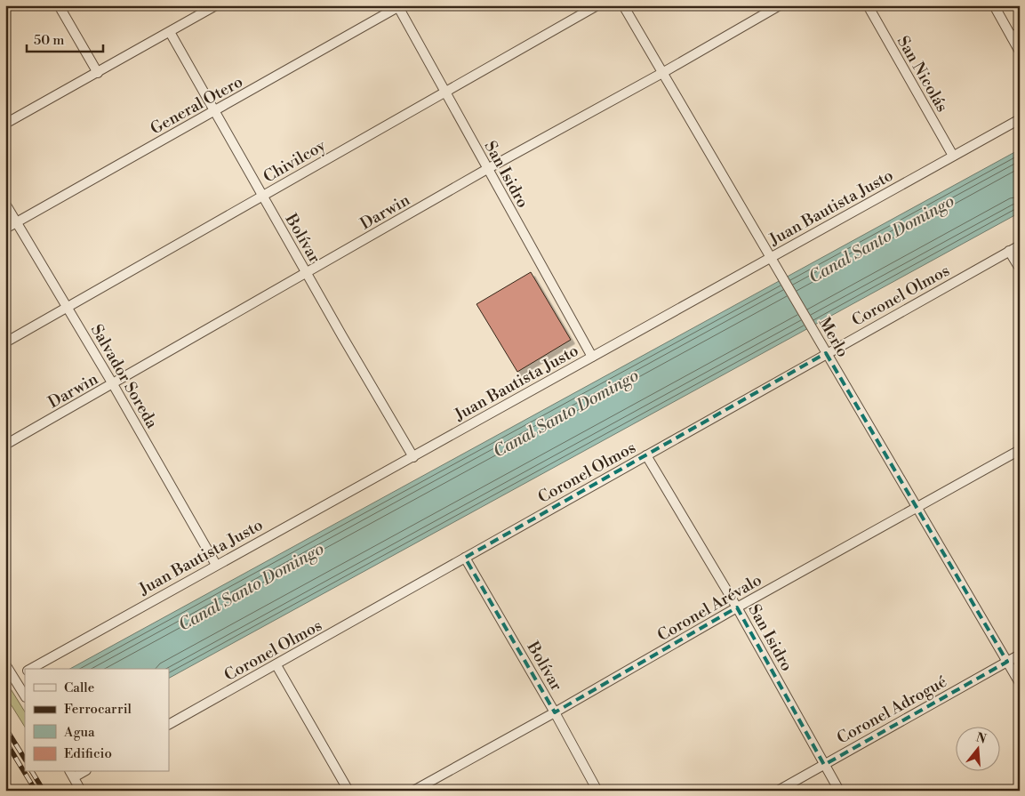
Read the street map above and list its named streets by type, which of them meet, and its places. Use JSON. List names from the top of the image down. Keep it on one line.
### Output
{"streets":{"street":["San Nicolás","General Otero","Chivilcoy","San Isidro","Juan Bautista Justo","Darwin","Bolívar","Coronel Olmos","Merlo","Salvador Soreda","Coronel Arévalo","Coronel Adrogué"]},"crossings":[["San Nicolás","Juan Bautista Justo"],["General Otero","San Isidro"],["General Otero","Bolívar"],["General Otero","Salvador Soreda"],["Chivilcoy","San Isidro"],["Chivilcoy","Bolívar"],["Chivilcoy","Salvador Soreda"],["San Isidro","Juan Bautista Justo"],["San Isidro","Darwin"],["San Isidro","Coronel Olmos"],["San Isidro","Coronel Arévalo"],["San Isidro","Coronel Adrogué"],["Juan Bautista Justo","Bolívar"],["Juan Bautista Justo","Merlo"],["Juan Bautista Justo","Salvador Soreda"],["Darwin","Bolívar"],["Darwin","Merlo"],["Darwin","Salvador Soreda"],["Bolívar","Coronel Olmos"],["Bolívar","Coronel Arévalo"],["Coronel Olmos","Merlo"],["Merlo","Coronel Arévalo"],["Merlo","Coronel Adrogué"]],"water":["Canal Santo Domingo"],"legend":["Calle","Ferrocarril","Agua","Edificio"],"scale_bar":"50 m","north":"top"}
